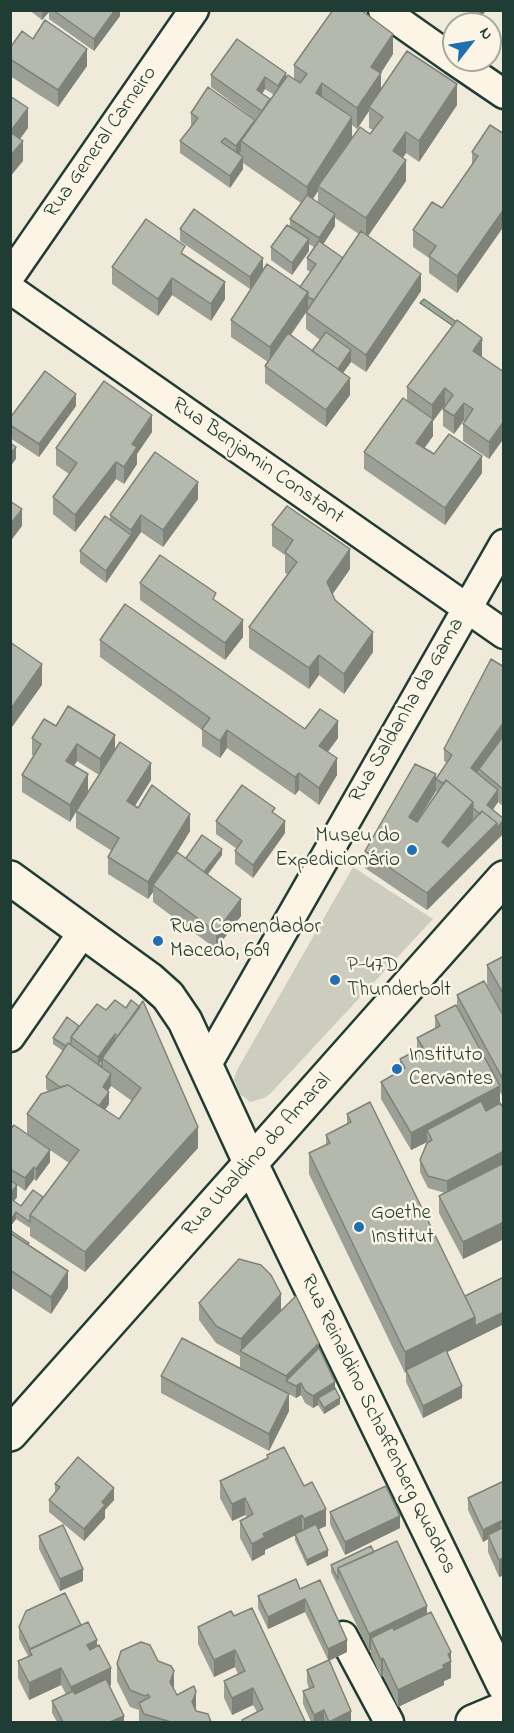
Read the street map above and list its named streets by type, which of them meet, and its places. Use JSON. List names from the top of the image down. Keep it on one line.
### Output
{"streets":{"main road":["Rua Ubaldino do Amaral","Rua Reinaldino Schaffenberg Quadros"],"street":["Rua General Carneiro","Rua Benjamin Constant","Rua Saldanha da Gama"]},"crossings":[["Rua Benjamin Constant","Rua Saldanha da Gama"],["Rua Saldanha da Gama","Rua Reinaldino Schaffenberg Quadros"],["Rua Ubaldino do Amaral","Rua Reinaldino Schaffenberg Quadros"]],"places":["Museu do Expedicionário","Rua Comendador Macedo, 609","P-47D Thunderbolt","Instituto Cervantes","Goethe Institut"],"north":"top right"}
